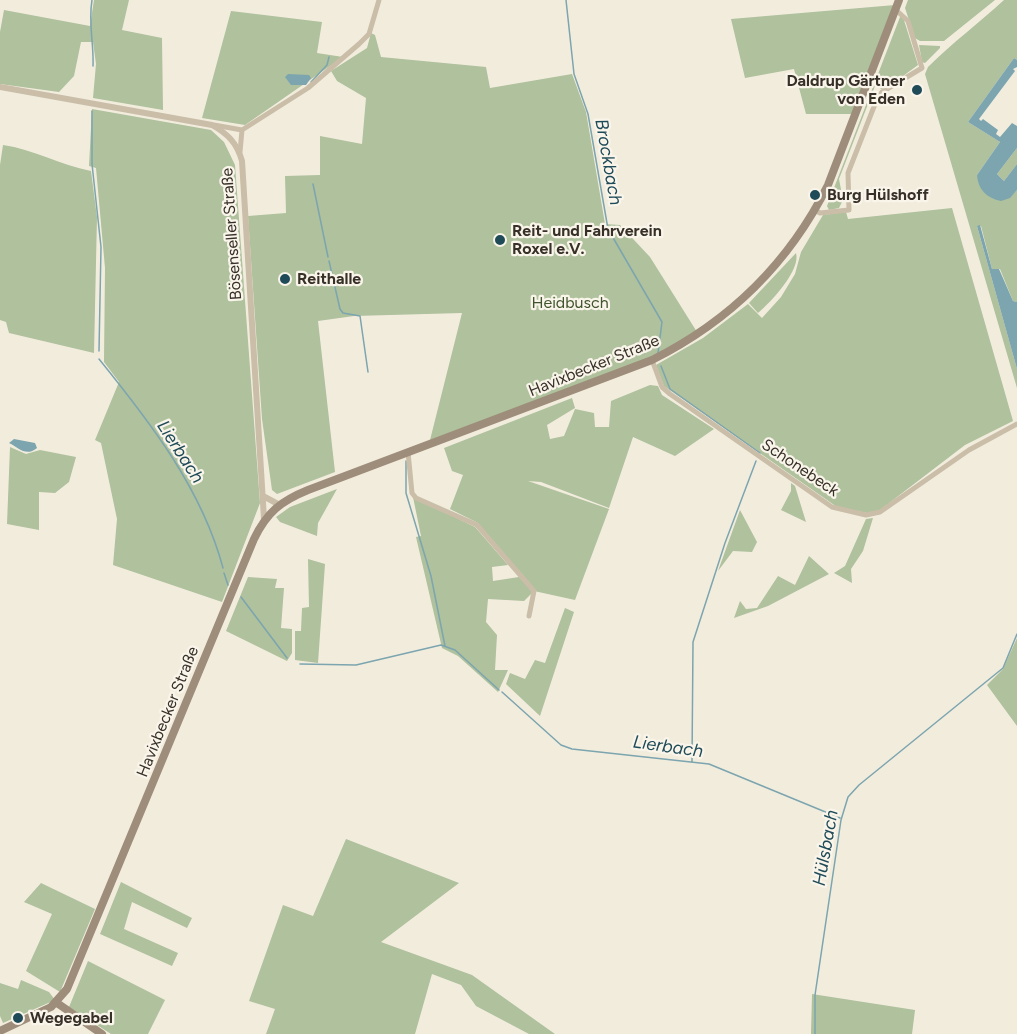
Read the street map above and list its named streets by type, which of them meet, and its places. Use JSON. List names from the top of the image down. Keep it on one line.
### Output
{"streets":{"main road":["Havixbecker Straße"],"street":["Bösenseller Straße","Schonebeck"]},"crossings":[["Bösenseller Straße","Havixbecker Straße"],["Havixbecker Straße","Schonebeck"]],"water":["Brockbach","Lierbach","Hülsbach"],"parks":["Heidbusch"],"places":["Daldrup Gärtner von Eden","Burg Hülshoff","Reit- und Fahrverein Roxel e.V.","Reithalle","Wegegabel"]}
